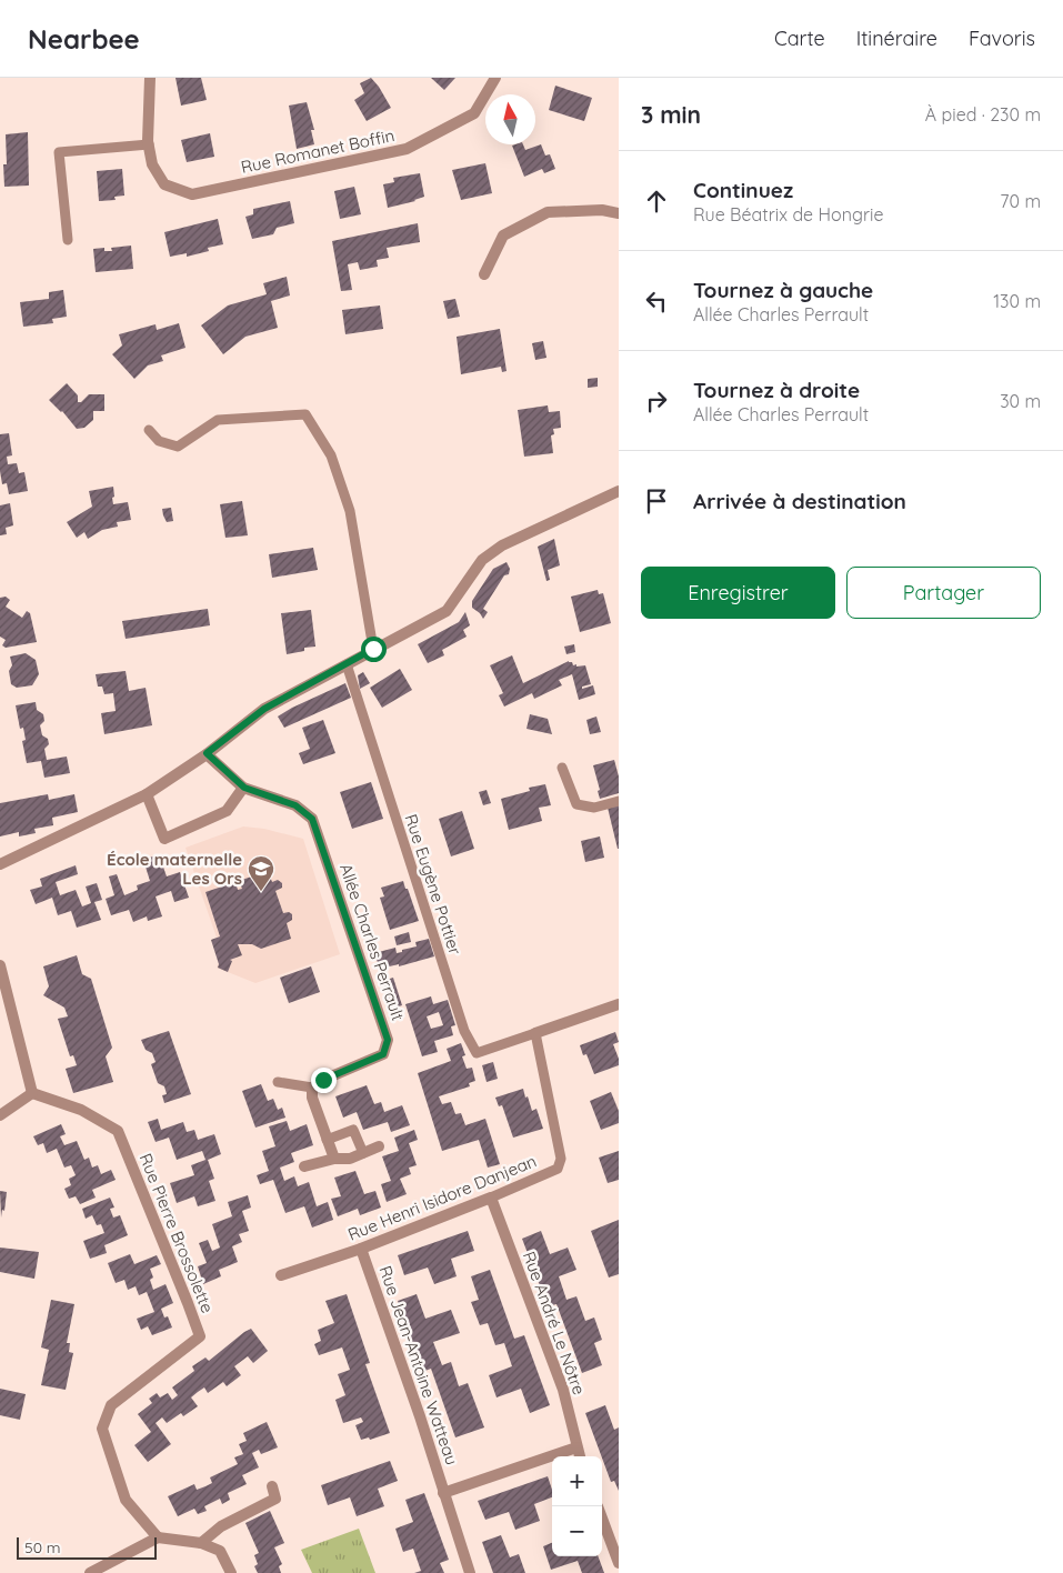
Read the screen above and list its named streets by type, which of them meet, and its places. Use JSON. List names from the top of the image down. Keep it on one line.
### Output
{"streets":{"street":["Rue Romanet Boffin","Allée Charles Perrault","Rue Henri Isidore Danjean","Rue Pierre Brossolette","Rue André Le Nôtre","Rue Jean-Antoine Watteau"],"lane":["Rue Eugène Pottier"]},"crossings":[["Rue Eugène Pottier","Rue Henri Isidore Danjean"],["Rue Henri Isidore Danjean","Rue André Le Nôtre"],["Rue Henri Isidore Danjean","Rue Jean-Antoine Watteau"],["Rue André Le Nôtre","Rue Jean-Antoine Watteau"]],"places":{"school or university":["École maternelle Les Ors"]},"scale_bar":"50 m","north":"top","page":{"header":"Nearbee","nav":["Carte","Itinéraire","Favoris"],"heading":["3 min","À pied · 230 m"],"list":[["Continuez","Rue Béatrix de Hongrie","70 m"],["Tournez à gauche","Allée Charles Perrault","130 m"],["Tournez à droite","Allée Charles Perrault","30 m"],"Arrivée à destination"],"buttons":["Enregistrer","Partager"],"map_buttons":["+","−"],"scale":"50 m"}}
